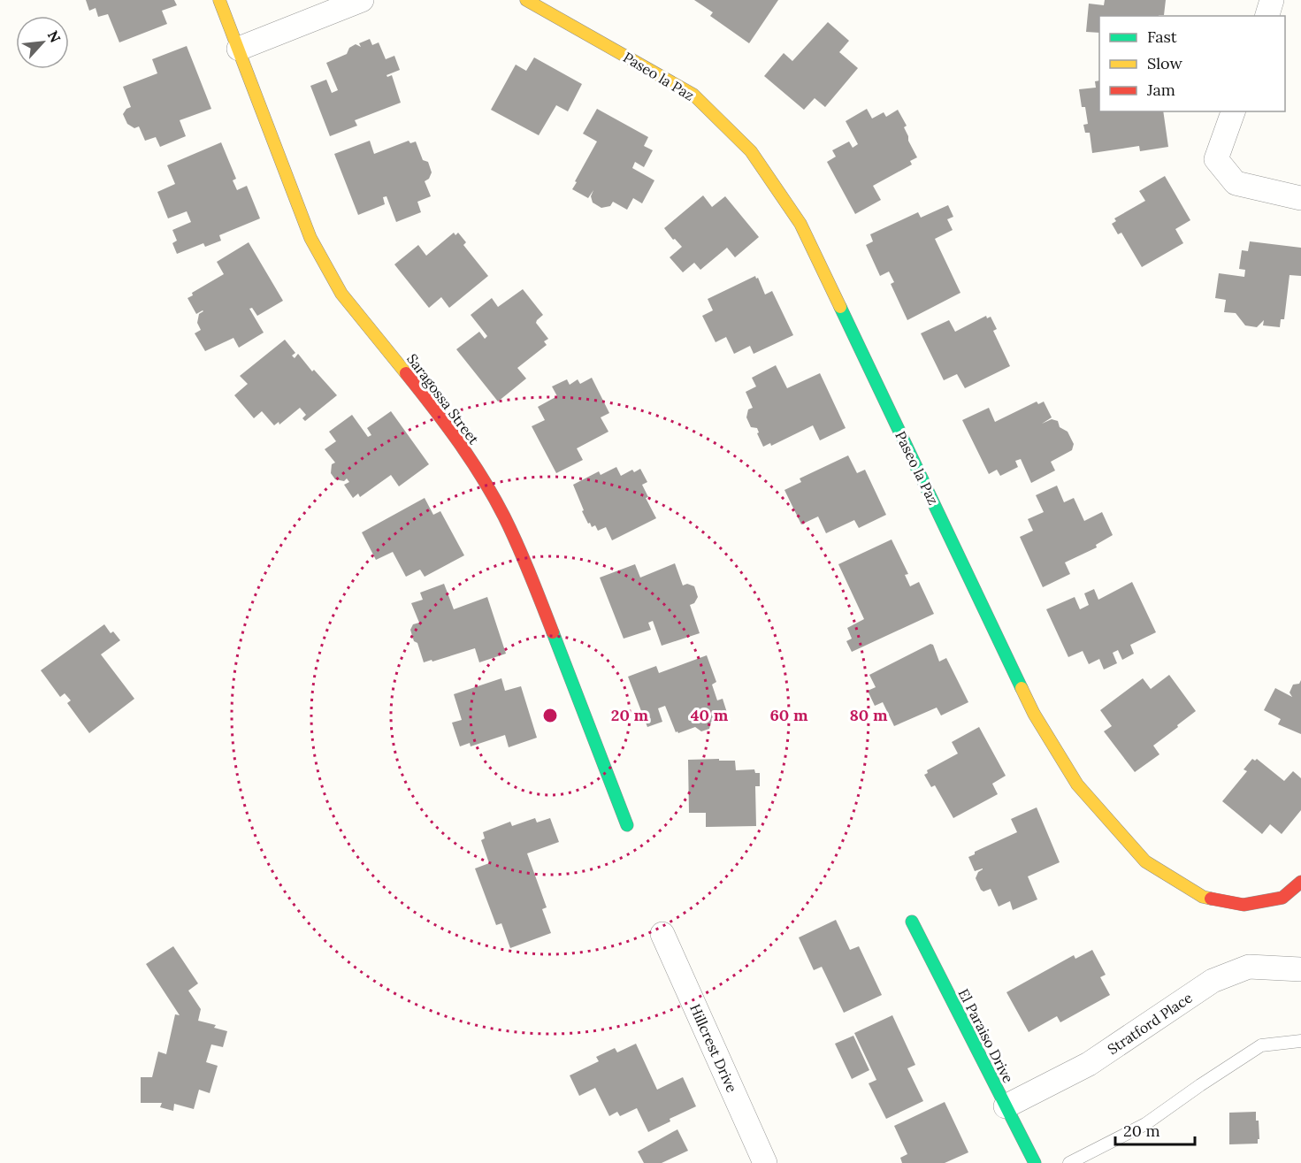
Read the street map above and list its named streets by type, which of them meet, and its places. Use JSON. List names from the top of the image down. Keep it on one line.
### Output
{"streets":{"street":["Paseo la Paz","Saragossa Street","Stratford Place","El Paraiso Drive","Hillcrest Drive"]},"crossings":[["Stratford Place","El Paraiso Drive"]],"legend":["Fast","Slow","Jam"],"scale_bar":"20 m","north":"top right","rings":["20 m","40 m","60 m","80 m"]}
